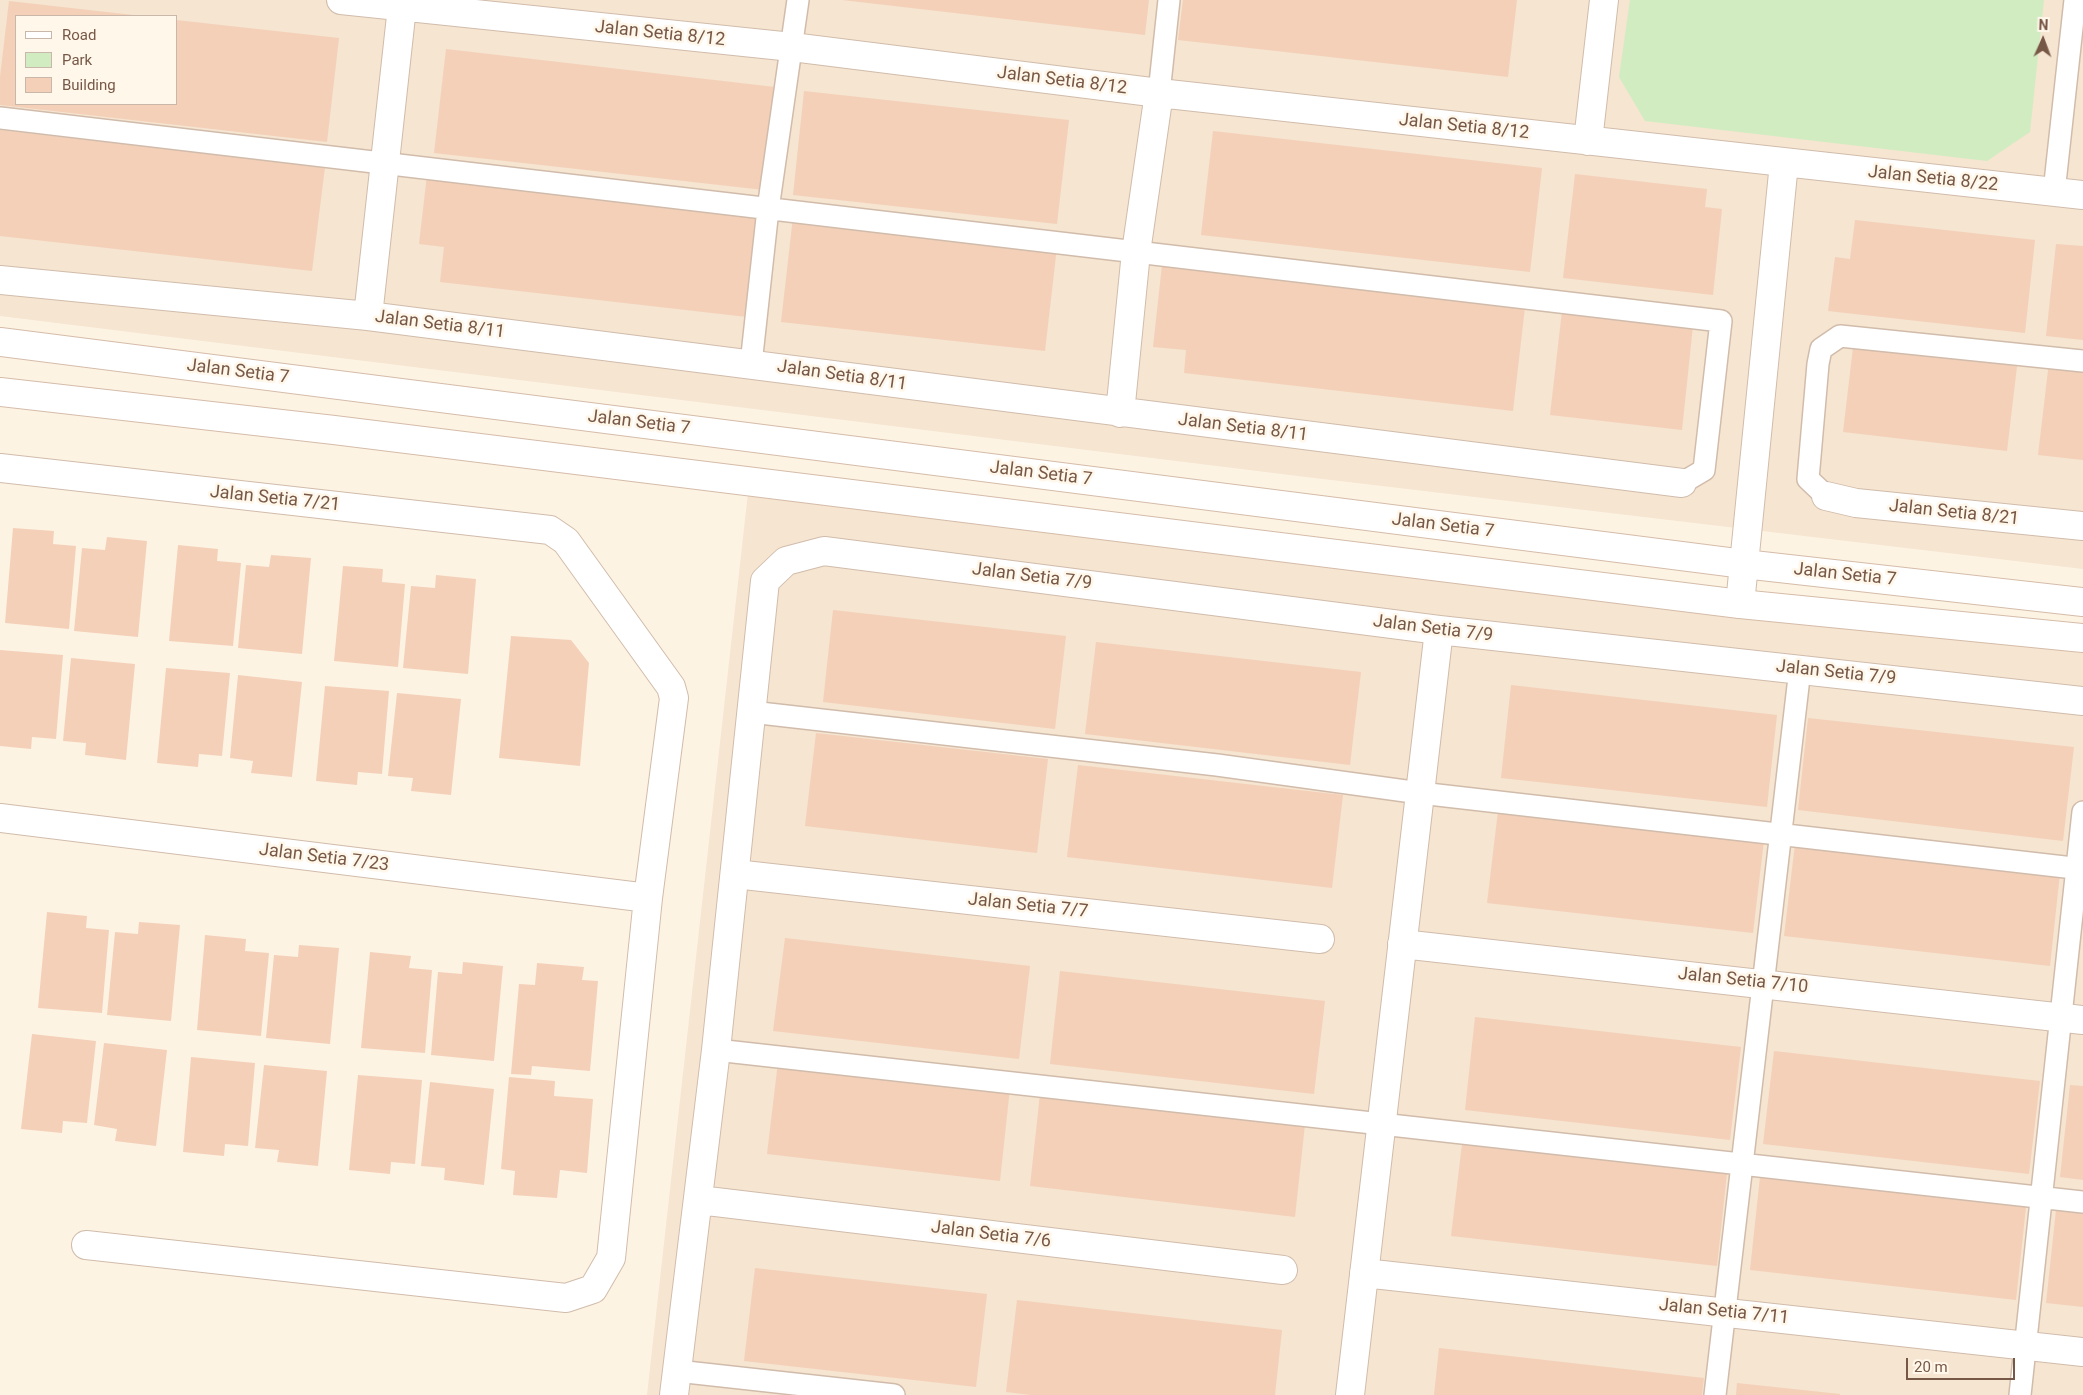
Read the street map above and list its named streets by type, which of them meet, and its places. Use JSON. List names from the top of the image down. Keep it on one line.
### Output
{"streets":{"street":["Jalan Setia 8/12","Jalan Setia 8/22","Jalan Setia 8/11","Jalan Setia 7","Jalan Setia 7/21","Jalan Setia 8/21","Jalan Setia 7/9","Jalan Setia 7/23","Jalan Setia 7/7","Jalan Setia 7/10","Jalan Setia 7/6","Jalan Setia 7/11"]},"crossings":[["Jalan Setia 8/12","Jalan Setia 8/22"],["Jalan Setia 7/21","Jalan Setia 7/23"]],"legend":["Road","Park","Building"],"scale_bar":"20 m","north":"top"}
